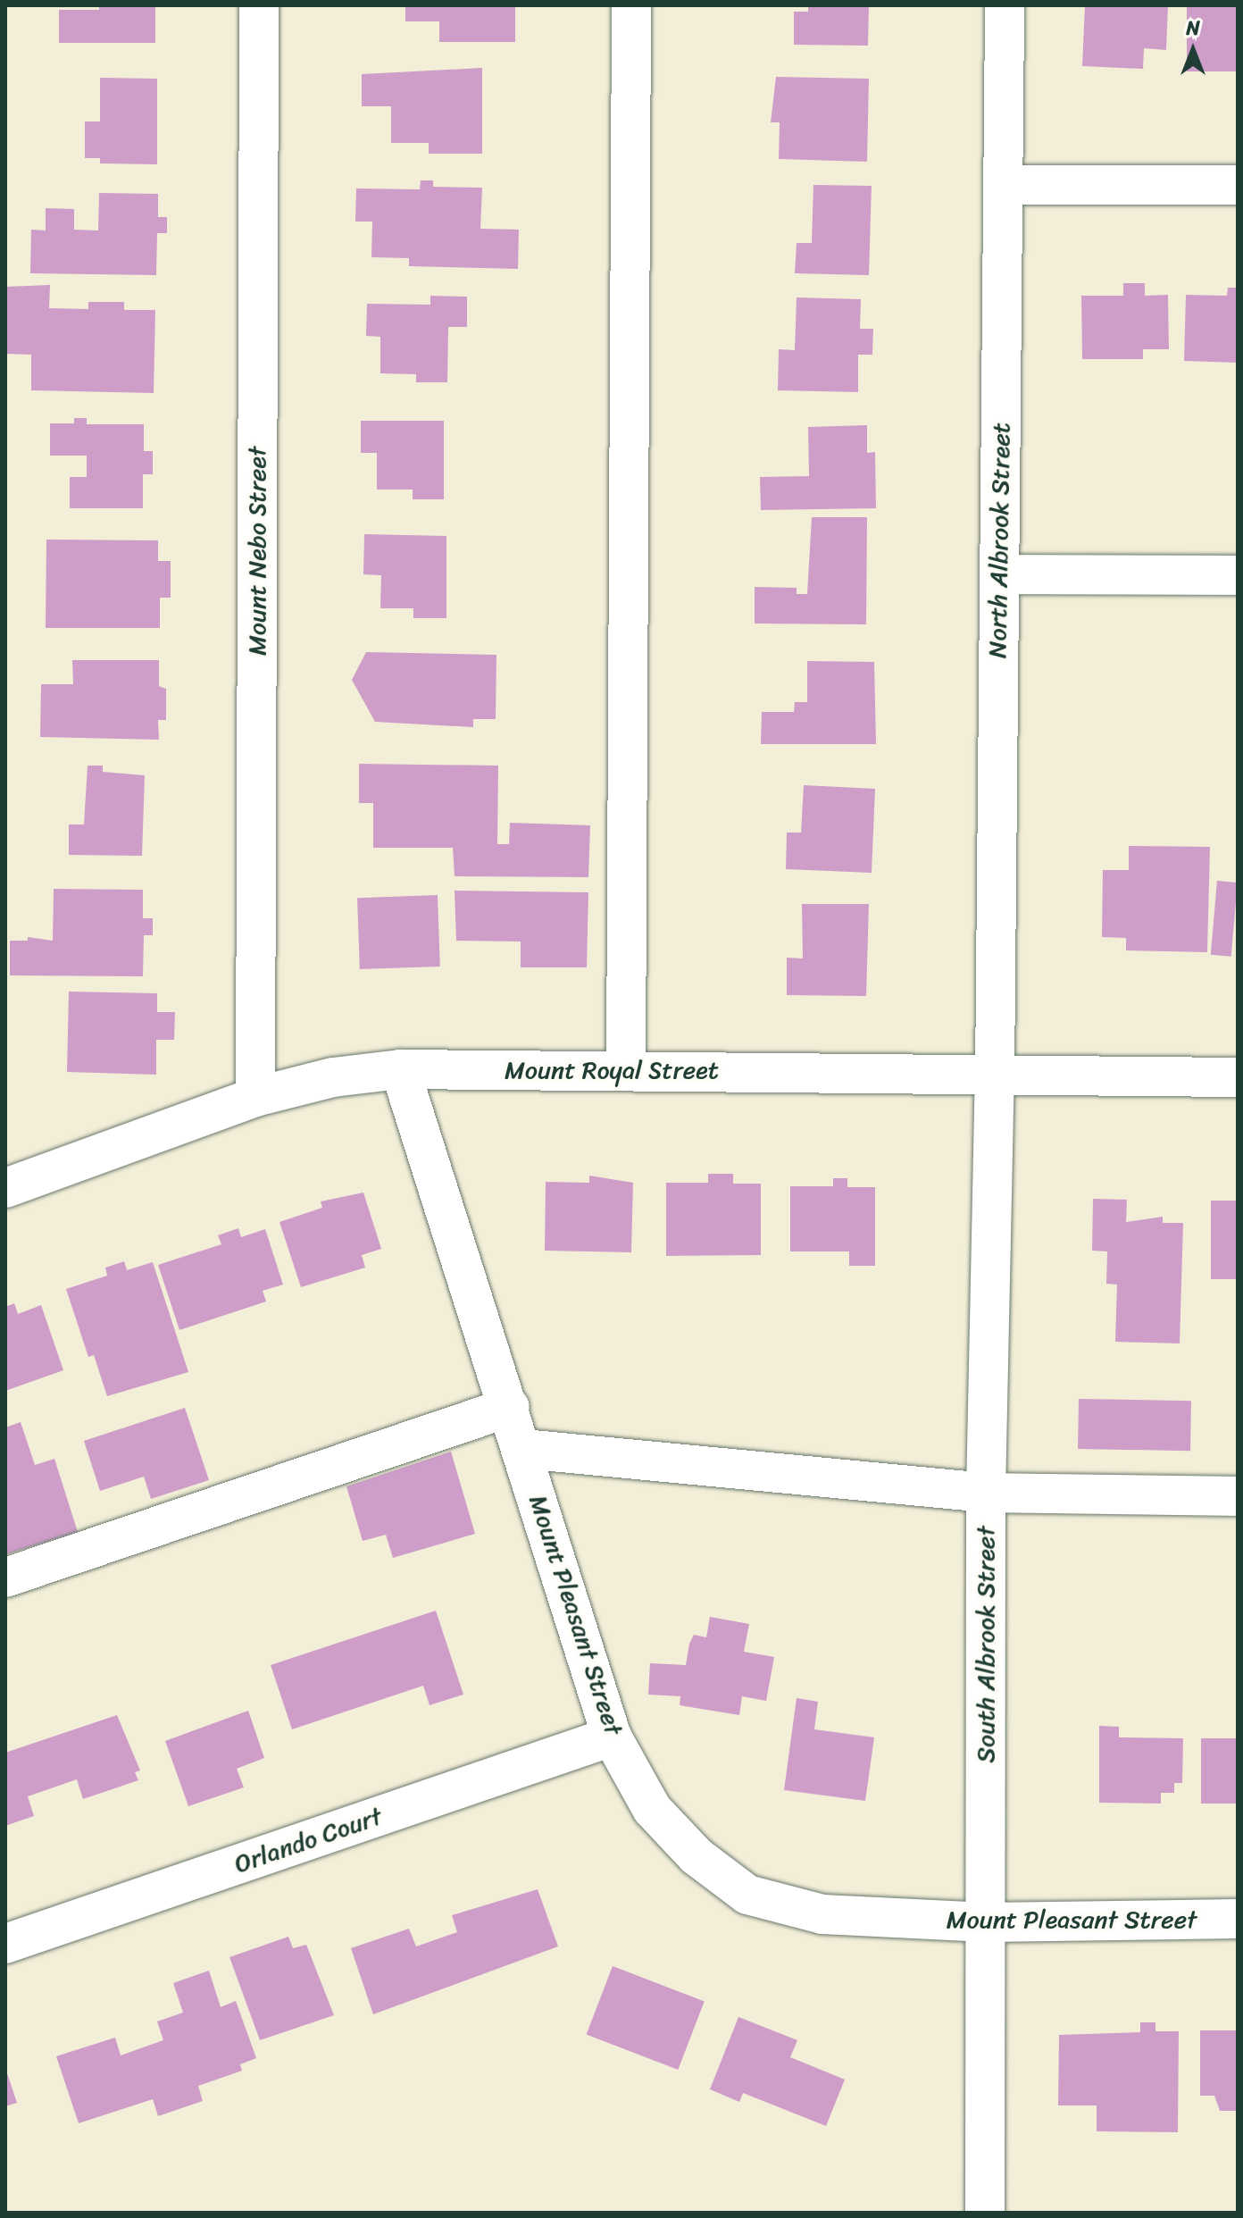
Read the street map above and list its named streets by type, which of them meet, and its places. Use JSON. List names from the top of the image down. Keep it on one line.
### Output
{"streets":{"street":["North Albrook Street","Mount Nebo Street","Mount Royal Street","Mount Pleasant Street","South Albrook Street","Orlando Court"]},"crossings":[["North Albrook Street","Mount Royal Street"],["North Albrook Street","South Albrook Street"],["Mount Nebo Street","Mount Royal Street"],["Mount Royal Street","Mount Pleasant Street"],["Mount Royal Street","South Albrook Street"],["Mount Pleasant Street","South Albrook Street"],["Mount Pleasant Street","Orlando Court"]],"north":"top"}
